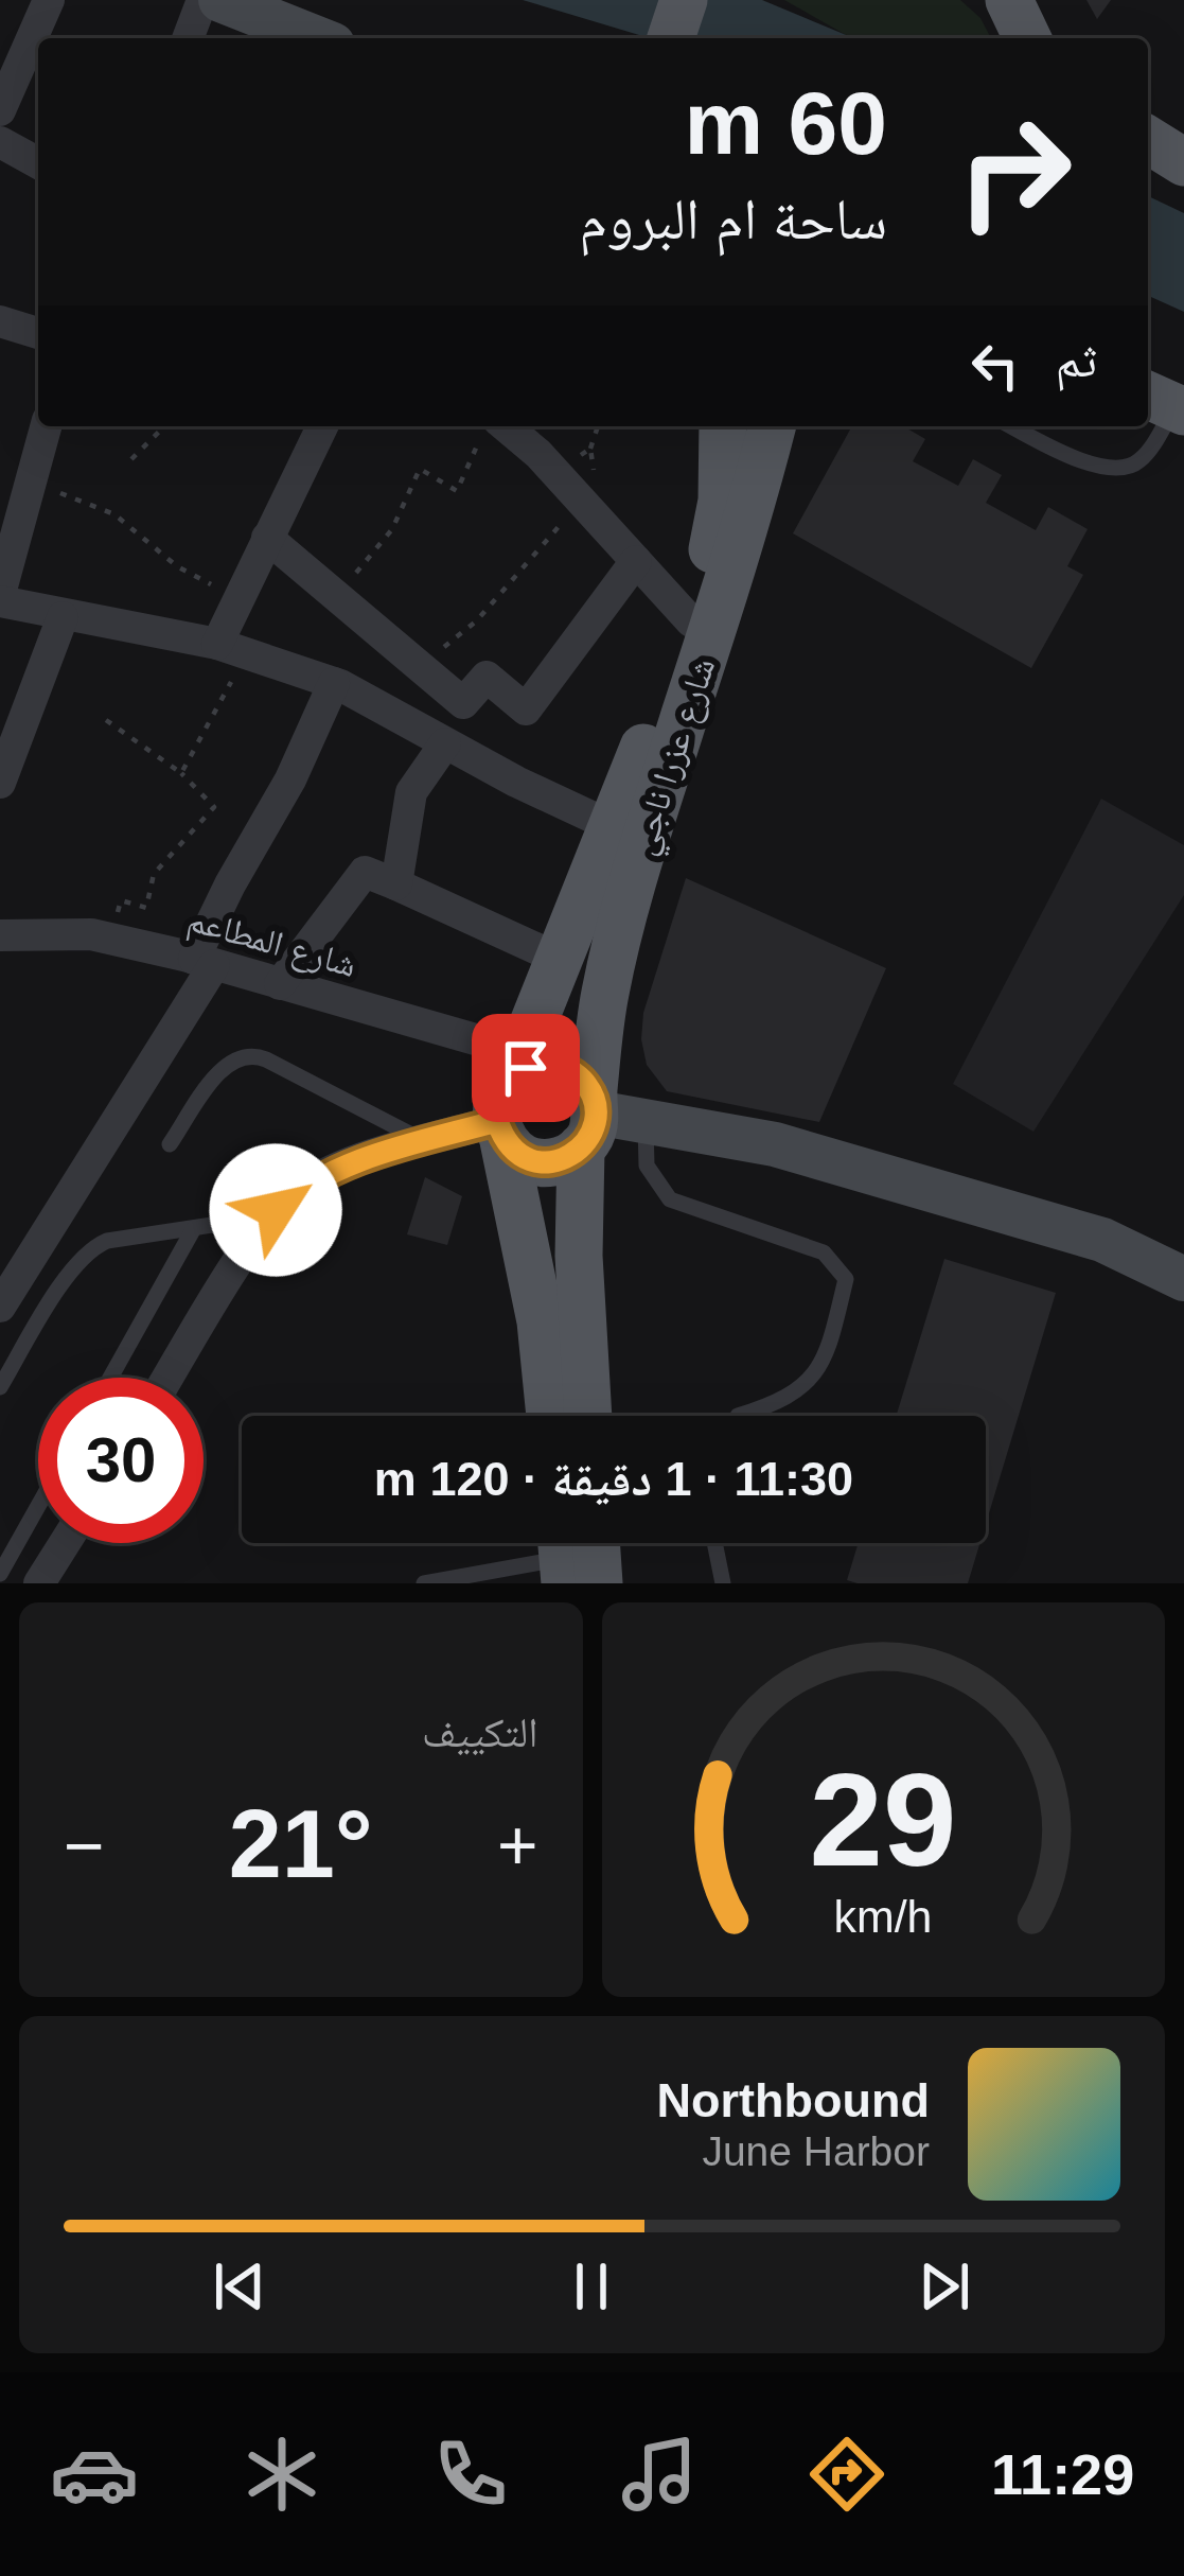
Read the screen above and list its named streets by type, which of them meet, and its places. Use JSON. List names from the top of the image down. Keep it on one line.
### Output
{"streets":{"main road":["شارع عزرا ناجي"],"street":["شارع المطاعم"]},"crossings":[["شارع عزرا ناجي","شارع المطاعم"]],"page":{"turn":["60 m","ساحة ام البروم"],"then":"ثم","limit":"30","trip":"11:30 · 1 دقيقة · 120 m","tile":"التكييف","heat":["−","21°","+"],"song":["Northbound","June Harbor"],"tabs":"11:29","gauge":["29","km/h"]}}
